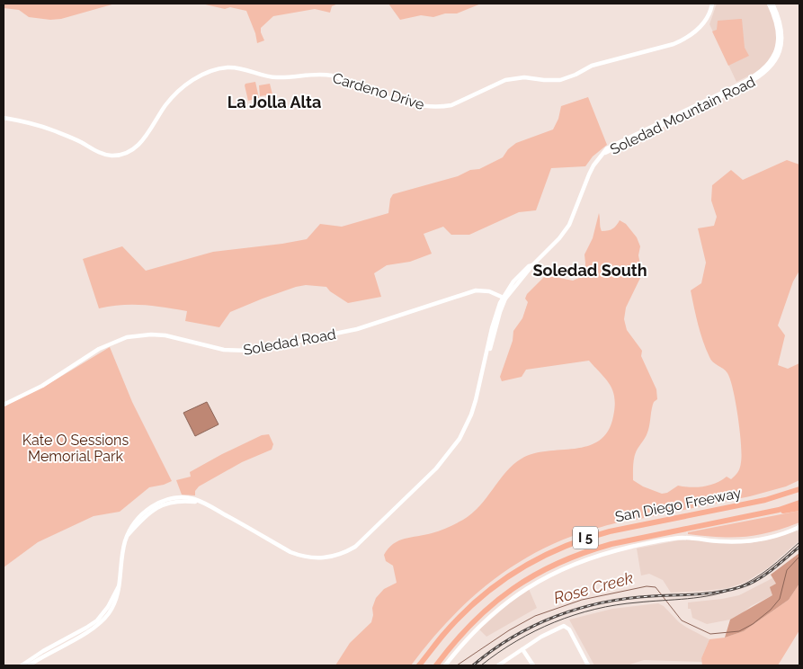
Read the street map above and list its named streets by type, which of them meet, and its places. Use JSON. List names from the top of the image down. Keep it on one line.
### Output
{"streets":{"highway":["San Diego Freeway","I 5"],"street":["Cardeno Drive","Soledad Mountain Road","Soledad Road"]},"crossings":[["Soledad Mountain Road","Soledad Road"]],"districts":["La Jolla Alta","Soledad South"],"water":["Rose Creek"],"parks":["Kate O Sessions Memorial Park"]}
